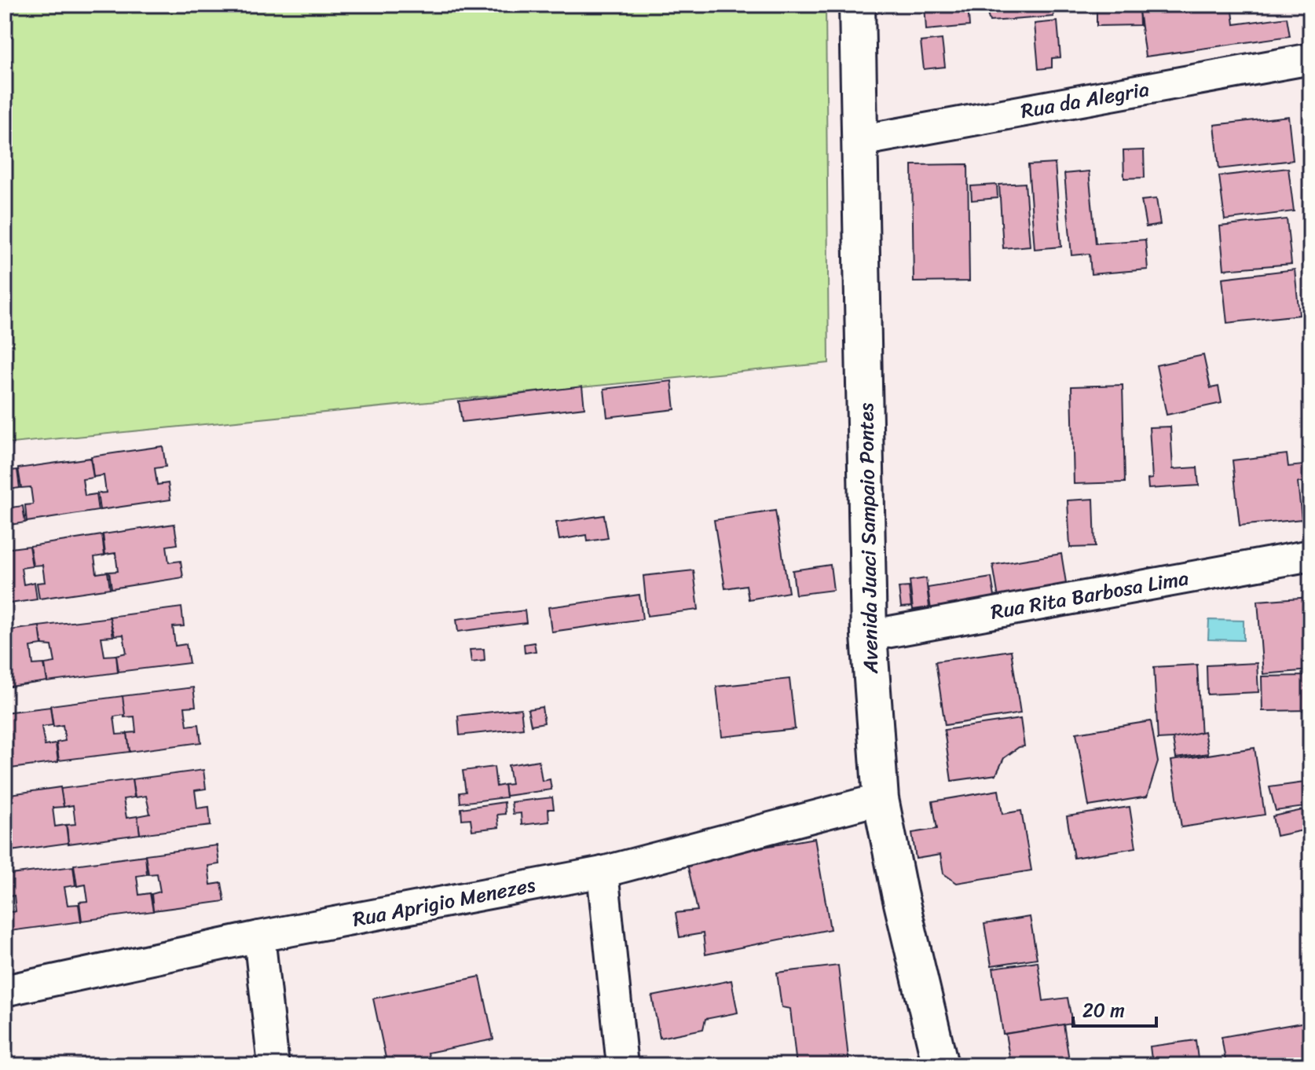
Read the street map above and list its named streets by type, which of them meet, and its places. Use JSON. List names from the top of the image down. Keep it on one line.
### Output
{"streets":{"main road":["Avenida Juaci Sampaio Pontes"],"street":["Rua da Alegria","Rua Rita Barbosa Lima","Rua Aprigio Menezes"]},"crossings":[["Rua da Alegria","Avenida Juaci Sampaio Pontes"],["Avenida Juaci Sampaio Pontes","Rua Rita Barbosa Lima"],["Avenida Juaci Sampaio Pontes","Rua Aprigio Menezes"]],"scale_bar":"20 m"}
